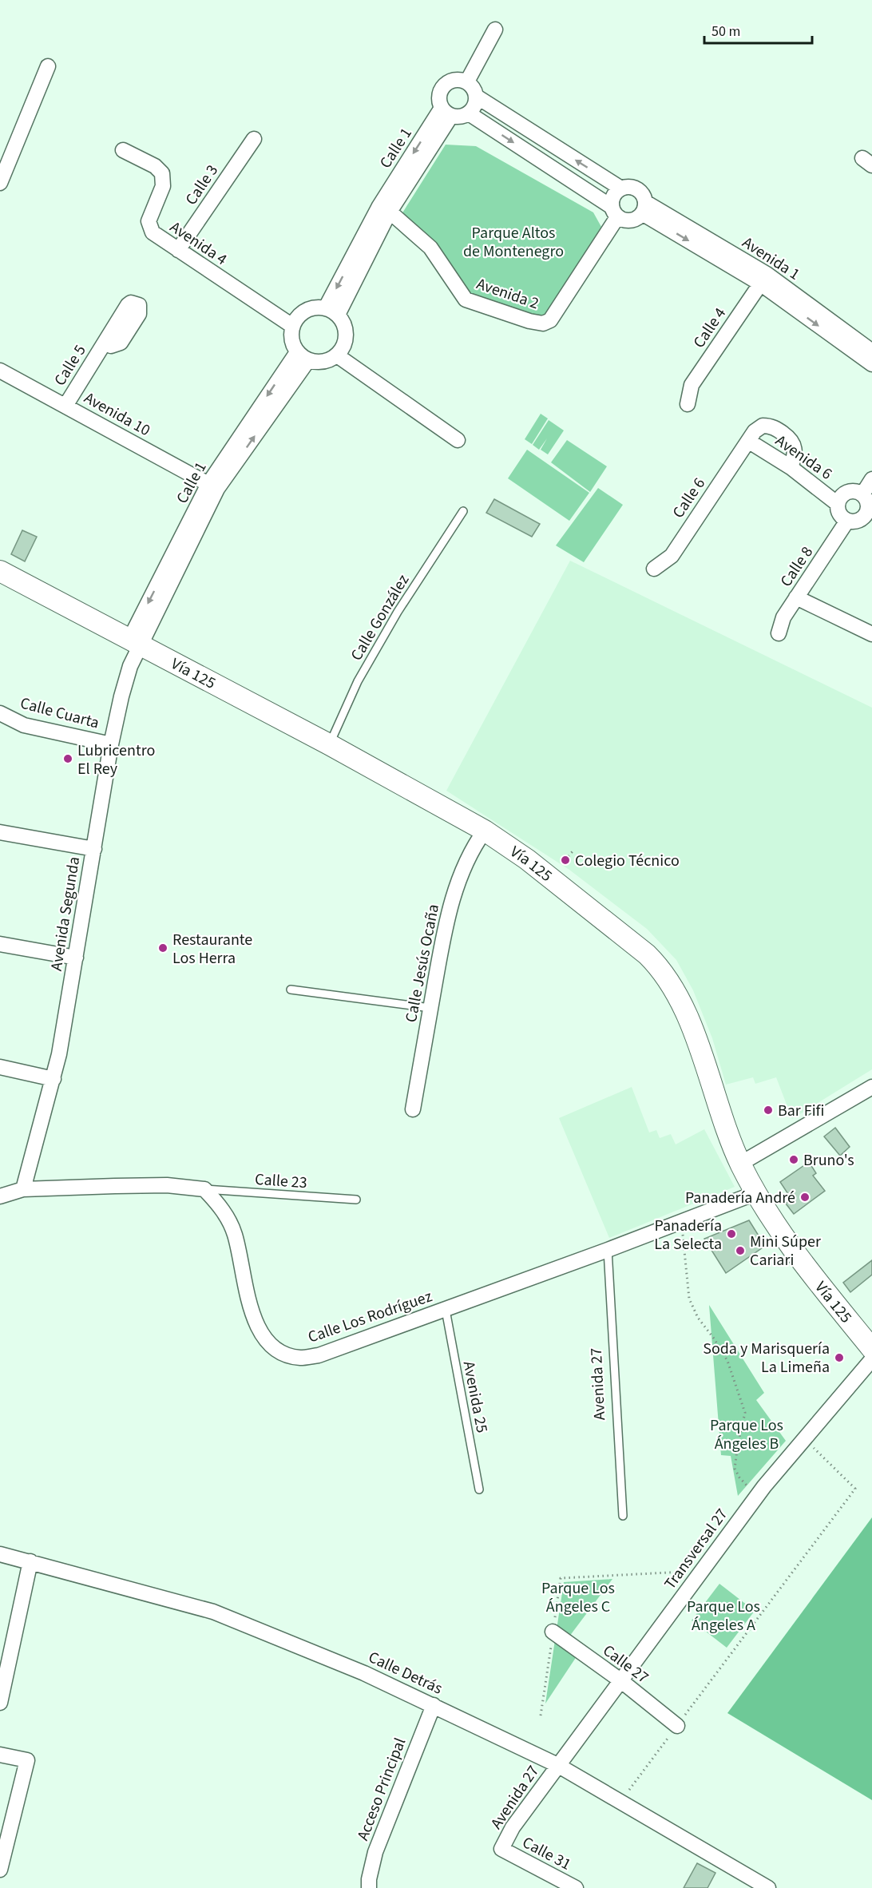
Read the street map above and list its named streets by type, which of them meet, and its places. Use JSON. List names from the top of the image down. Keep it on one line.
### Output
{"streets":{"main road":["Vía 125"],"street":["Calle 1","Calle 3","Avenida 4","Avenida 1","Avenida 2","Calle 4","Calle 5","Avenida 10","Avenida 6","Calle 6","Calle 8","Calle Cuarta","Avenida Segunda","Calle Jesús Ocaña","Calle Los Rodríguez","Avenida 27","Transversal 27","Calle 27","Calle Detrás","Acceso Principal","Calle 31"],"lane":["Calle González","Calle 23","Avenida 25"]},"crossings":[["Calle 1","Avenida 4"],["Calle 1","Avenida 2"],["Calle 1","Avenida 10"],["Calle 1","Vía 125"],["Calle 1","Avenida Segunda"],["Calle 3","Avenida 4"],["Avenida 1","Avenida 2"],["Avenida 1","Calle 4"],["Calle 5","Avenida 10"],["Avenida 6","Calle 6"],["Avenida 6","Calle 8"],["Calle González","Vía 125"],["Vía 125","Avenida Segunda"],["Vía 125","Calle Jesús Ocaña"],["Vía 125","Calle Los Rodríguez"],["Calle Cuarta","Avenida Segunda"],["Calle 23","Calle Los Rodríguez"],["Calle Los Rodríguez","Avenida 27"],["Calle Los Rodríguez","Avenida 25"],["Avenida 27","Transversal 27"],["Avenida 27","Calle Detrás"],["Avenida 27","Calle 31"],["Transversal 27","Calle 27"],["Transversal 27","Calle Detrás"],["Calle Detrás","Acceso Principal"]],"parks":["Parque Altos de Montenegro","Parque Los Ángeles B","Parque Los Ángeles C","Parque Los Ángeles A"],"places":["Lubricentro El Rey","Colegio Técnico","Restaurante Los Herra","Bar Fifi","Bruno's","Panadería André","Panadería La Selecta","Mini Súper Cariari","Soda y Marisquería La Limeña"],"scale_bar":"50 m"}
